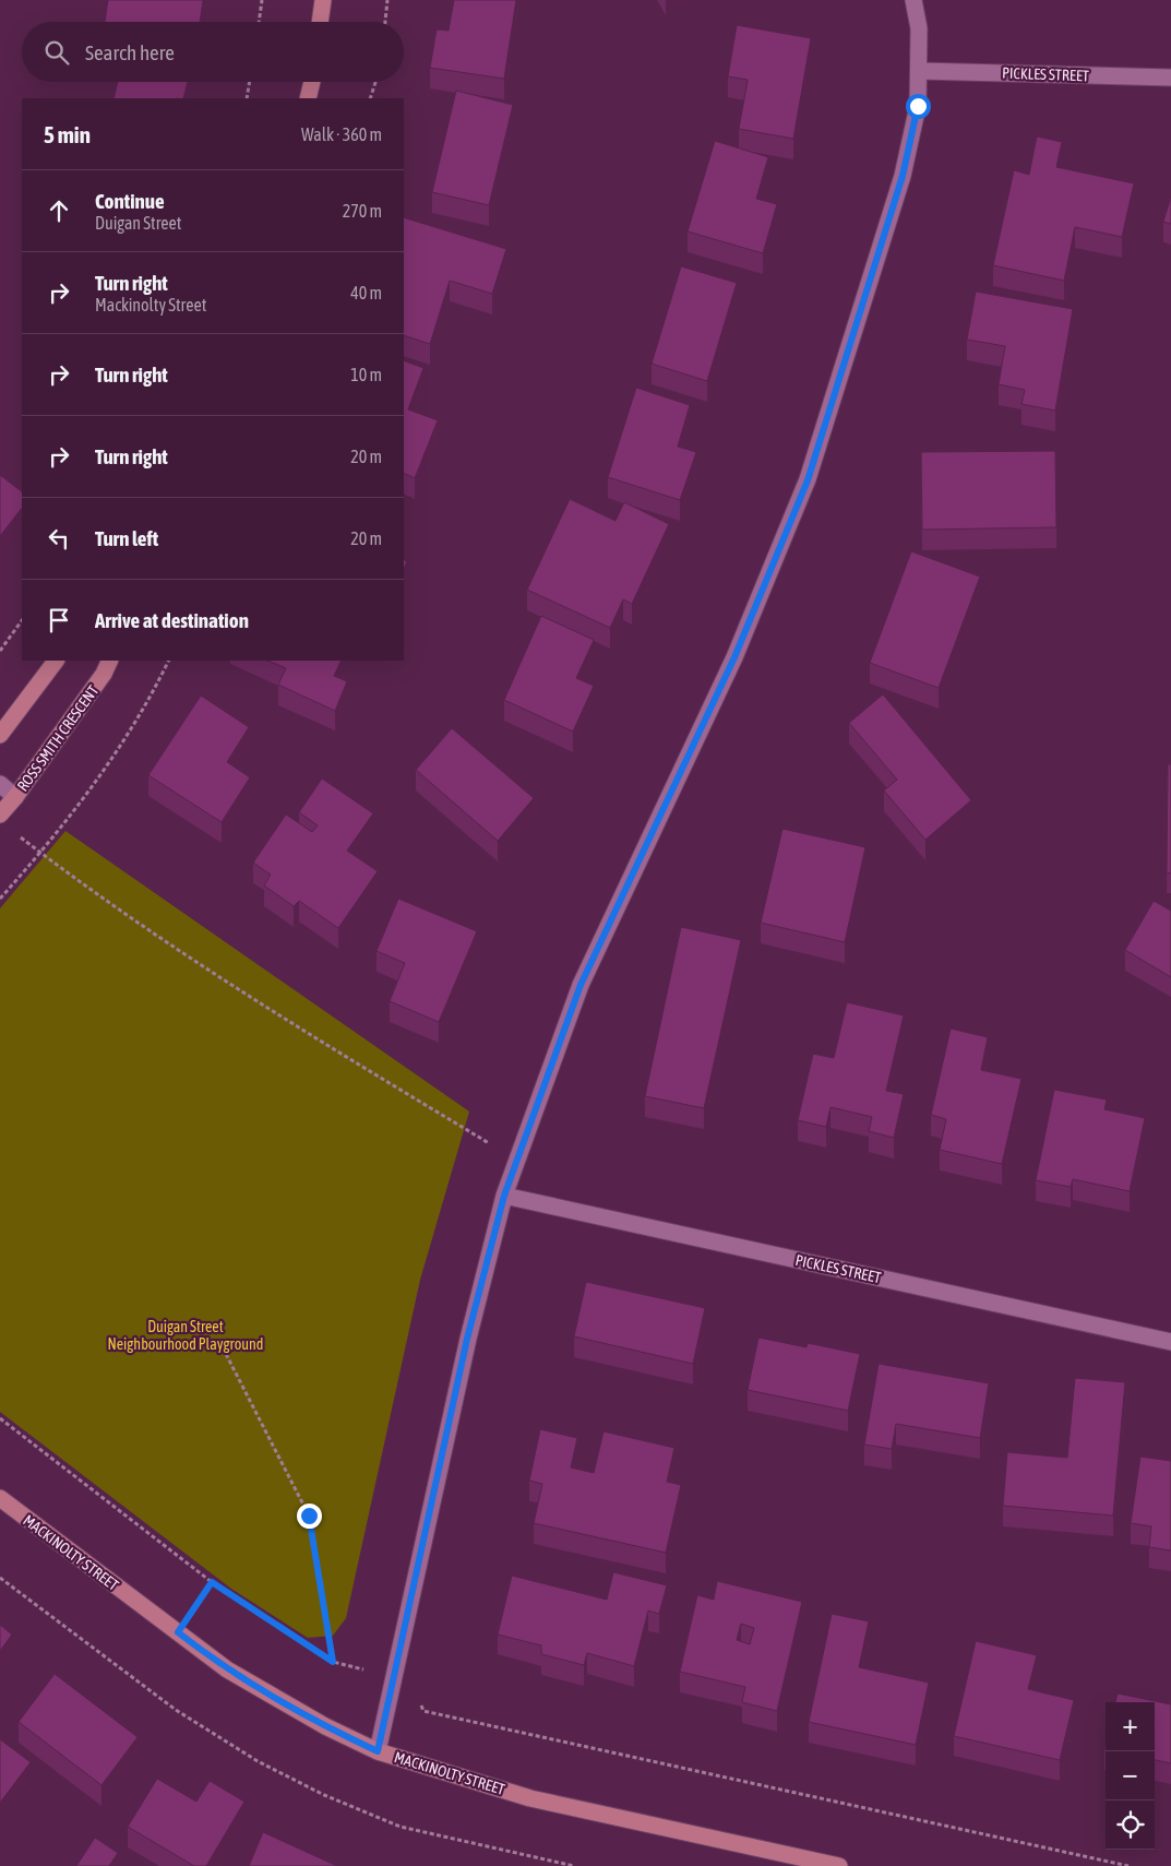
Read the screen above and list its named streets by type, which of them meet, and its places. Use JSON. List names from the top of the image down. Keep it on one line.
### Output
{"streets":{"street":["PICKLES STREET","ROSS SMITH CRESCENT","MACKINOLTY STREET"]},"parks":["Duigan Street Neighbourhood Playground"],"page":{"search":"Search here","heading":["5 min","Walk · 360 m"],"list":[["Continue","Duigan Street","270 m"],["Turn right","Mackinolty Street","40 m"],["Turn right","10 m"],["Turn right","20 m"],["Turn left","20 m"],"Arrive at destination"],"map_buttons":["+","−"]}}
